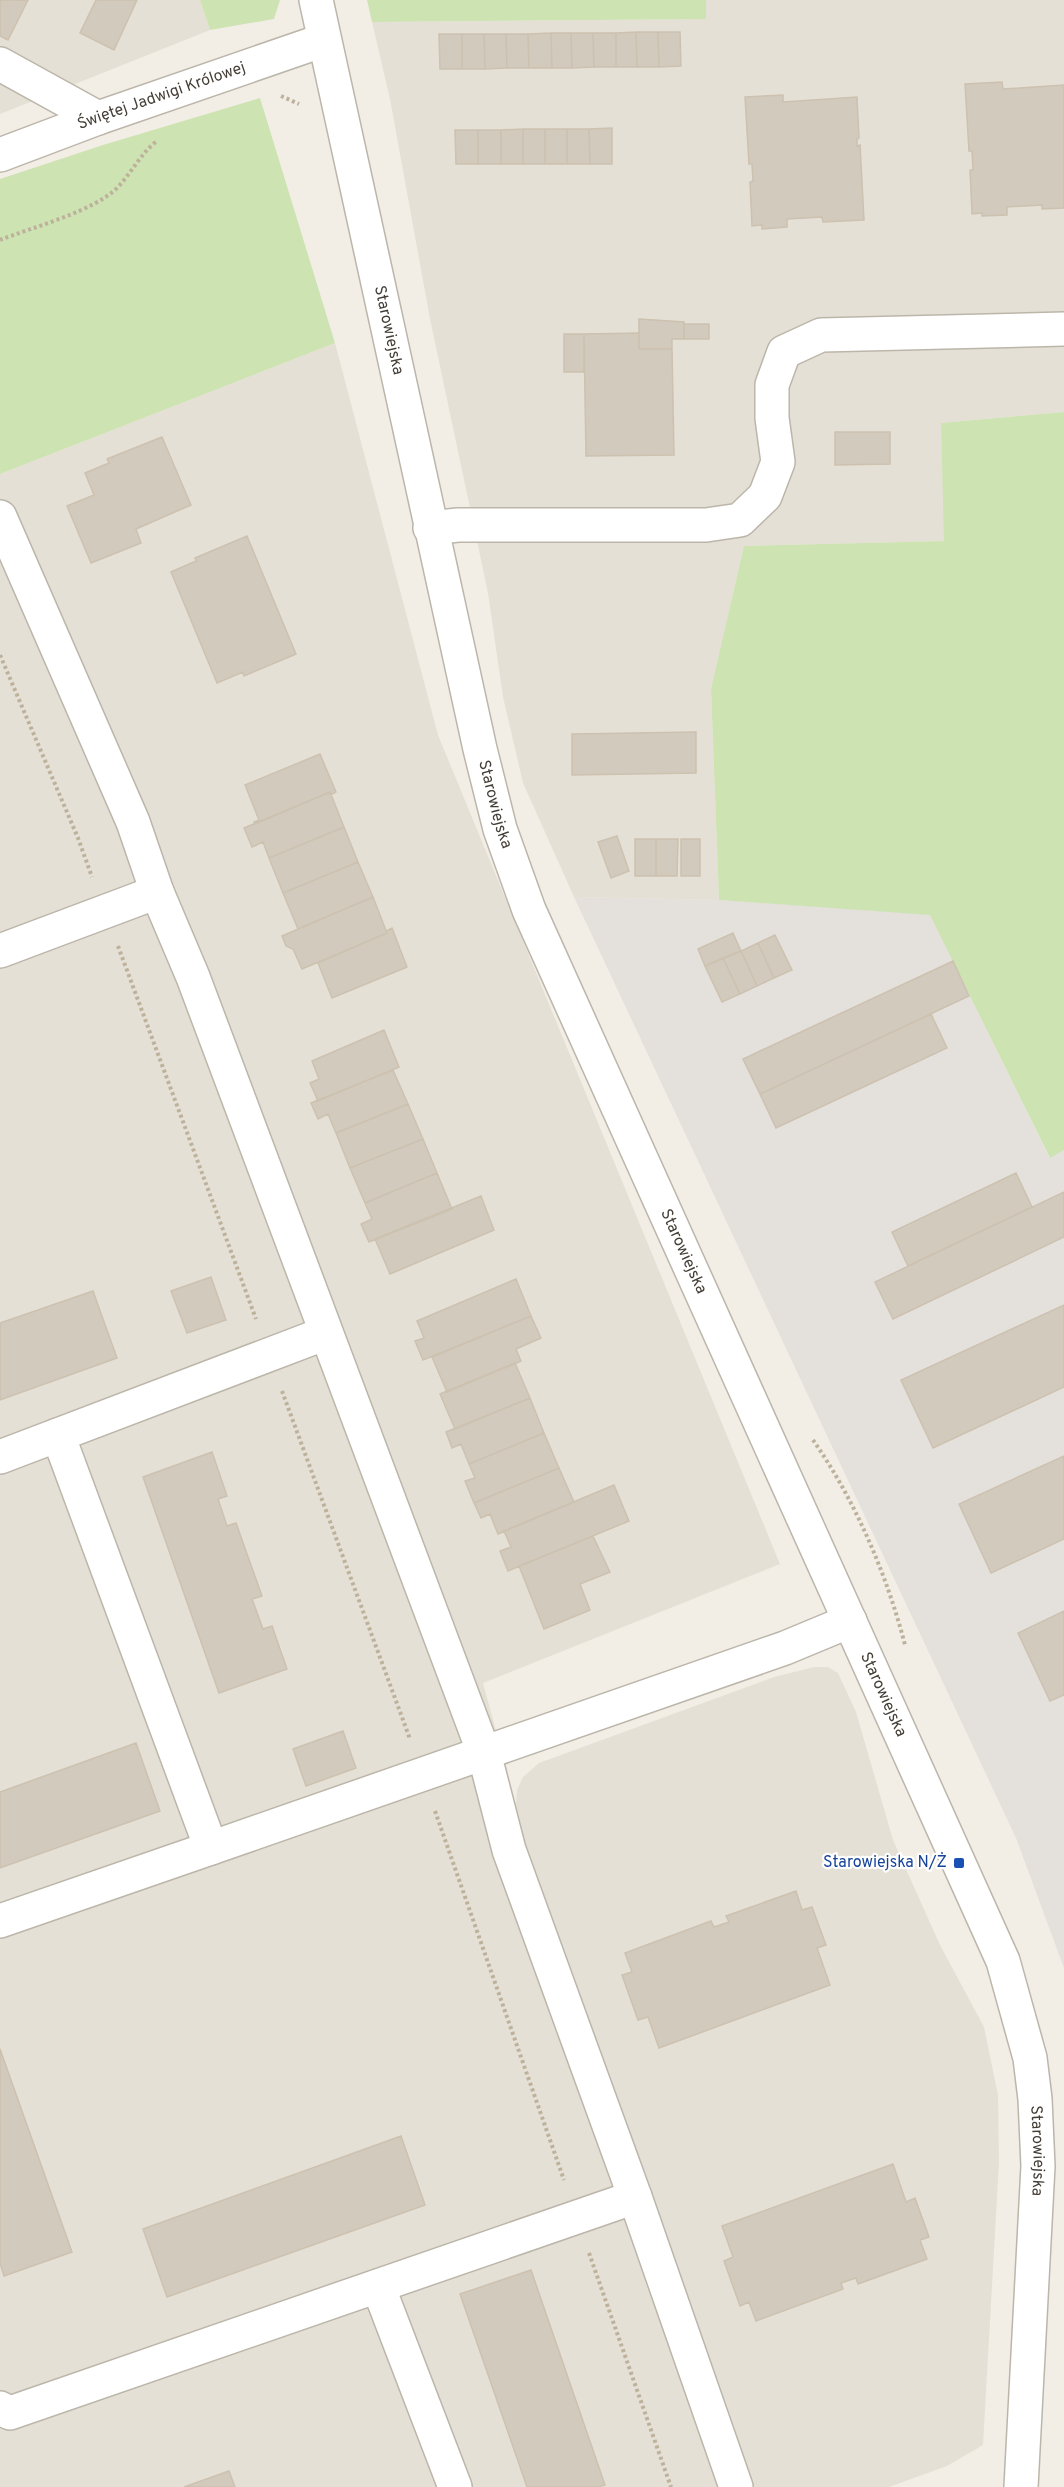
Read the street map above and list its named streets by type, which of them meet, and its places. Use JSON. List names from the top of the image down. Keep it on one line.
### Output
{"streets":{"street":["Świętej Jadwigi Królowej","Starowiejska"]},"crossings":[["Świętej Jadwigi Królowej","Starowiejska"]],"places":{"transit":["Starowiejska N/Ż"]}}
